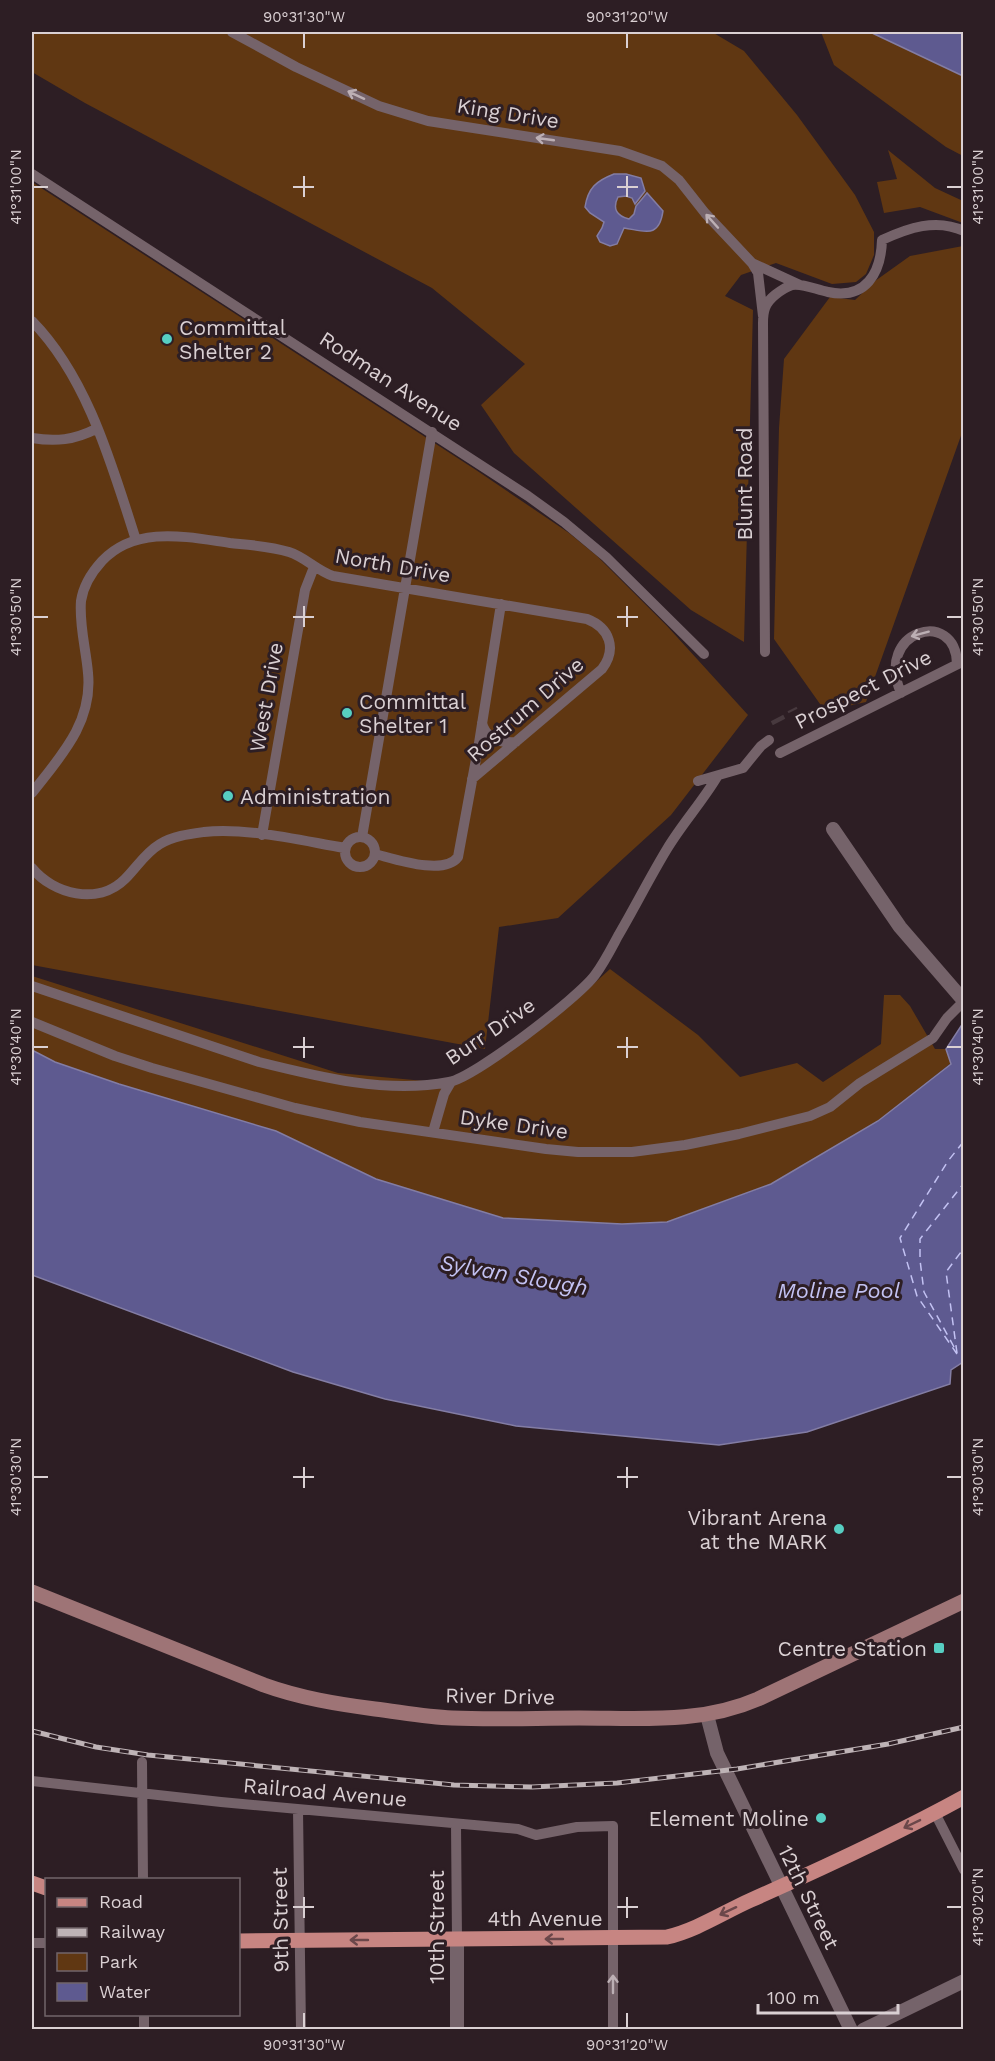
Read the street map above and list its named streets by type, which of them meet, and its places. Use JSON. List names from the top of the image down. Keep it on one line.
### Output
{"streets":{"main road":["River Drive","4th Avenue"],"street":["King Drive","Rodman Avenue","Blunt Road","North Drive","Prospect Drive","West Drive","Rostrum Drive","Burr Drive","Dyke Drive","Railroad Avenue","12th Street","9th Street","10th Street"]},"crossings":[["King Drive","Blunt Road"],["North Drive","West Drive"],["North Drive","Rostrum Drive"],["River Drive","12th Street"],["Railroad Avenue","4th Avenue"],["Railroad Avenue","9th Street"],["Railroad Avenue","10th Street"],["12th Street","4th Avenue"],["4th Avenue","9th Street"],["4th Avenue","10th Street"]],"one_way":["King Drive","4th Avenue"],"water":["Sylvan Slough","Moline Pool"],"places":{"other":["Committal Shelter 2","Committal Shelter 1","Administration","Vibrant Arena at the MARK","Element Moline"],"transit":["Centre Station"]},"legend":["Road","Railway","Park","Water"],"scale_bar":"100 m","coordinates":["90°31'30\"W","90°31'20\"W","41°31'00\"N","41°30'50\"N","41°30'40\"N","41°30'30\"N","41°30'20\"N"]}
